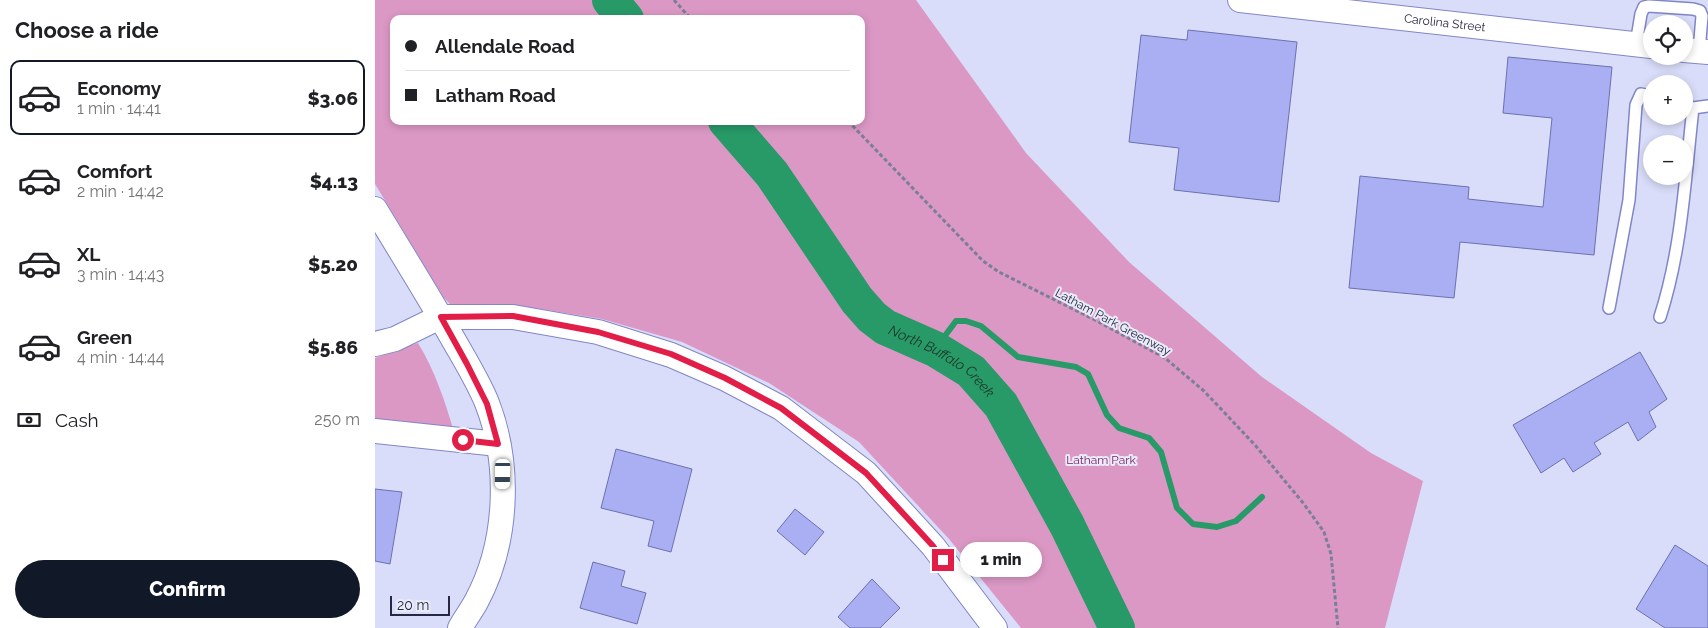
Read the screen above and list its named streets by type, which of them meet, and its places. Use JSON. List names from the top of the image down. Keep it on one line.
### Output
{"streets":{"street":["Carolina Street"],"path":["Latham Park Greenway"]},"water":["North Buffalo Creek"],"parks":["Latham Park"],"scale_bar":"20 m","page":{"heading":"Choose a ride","map_buttons":["+","−"],"banner":["Allendale Road","Latham Road"],"list":[{"name":"Economy","note":"1 min · 14:41","value":"$3.06"},{"name":"Comfort","note":"2 min · 14:42","value":"$4.13"},{"name":"XL","note":"3 min · 14:43","value":"$5.20"},{"name":"Green","note":"4 min · 14:44","value":"$5.86"}],"pay":["Cash","250 m"],"bubble":"1 min","buttons":"Confirm","scale":"20 m"}}
